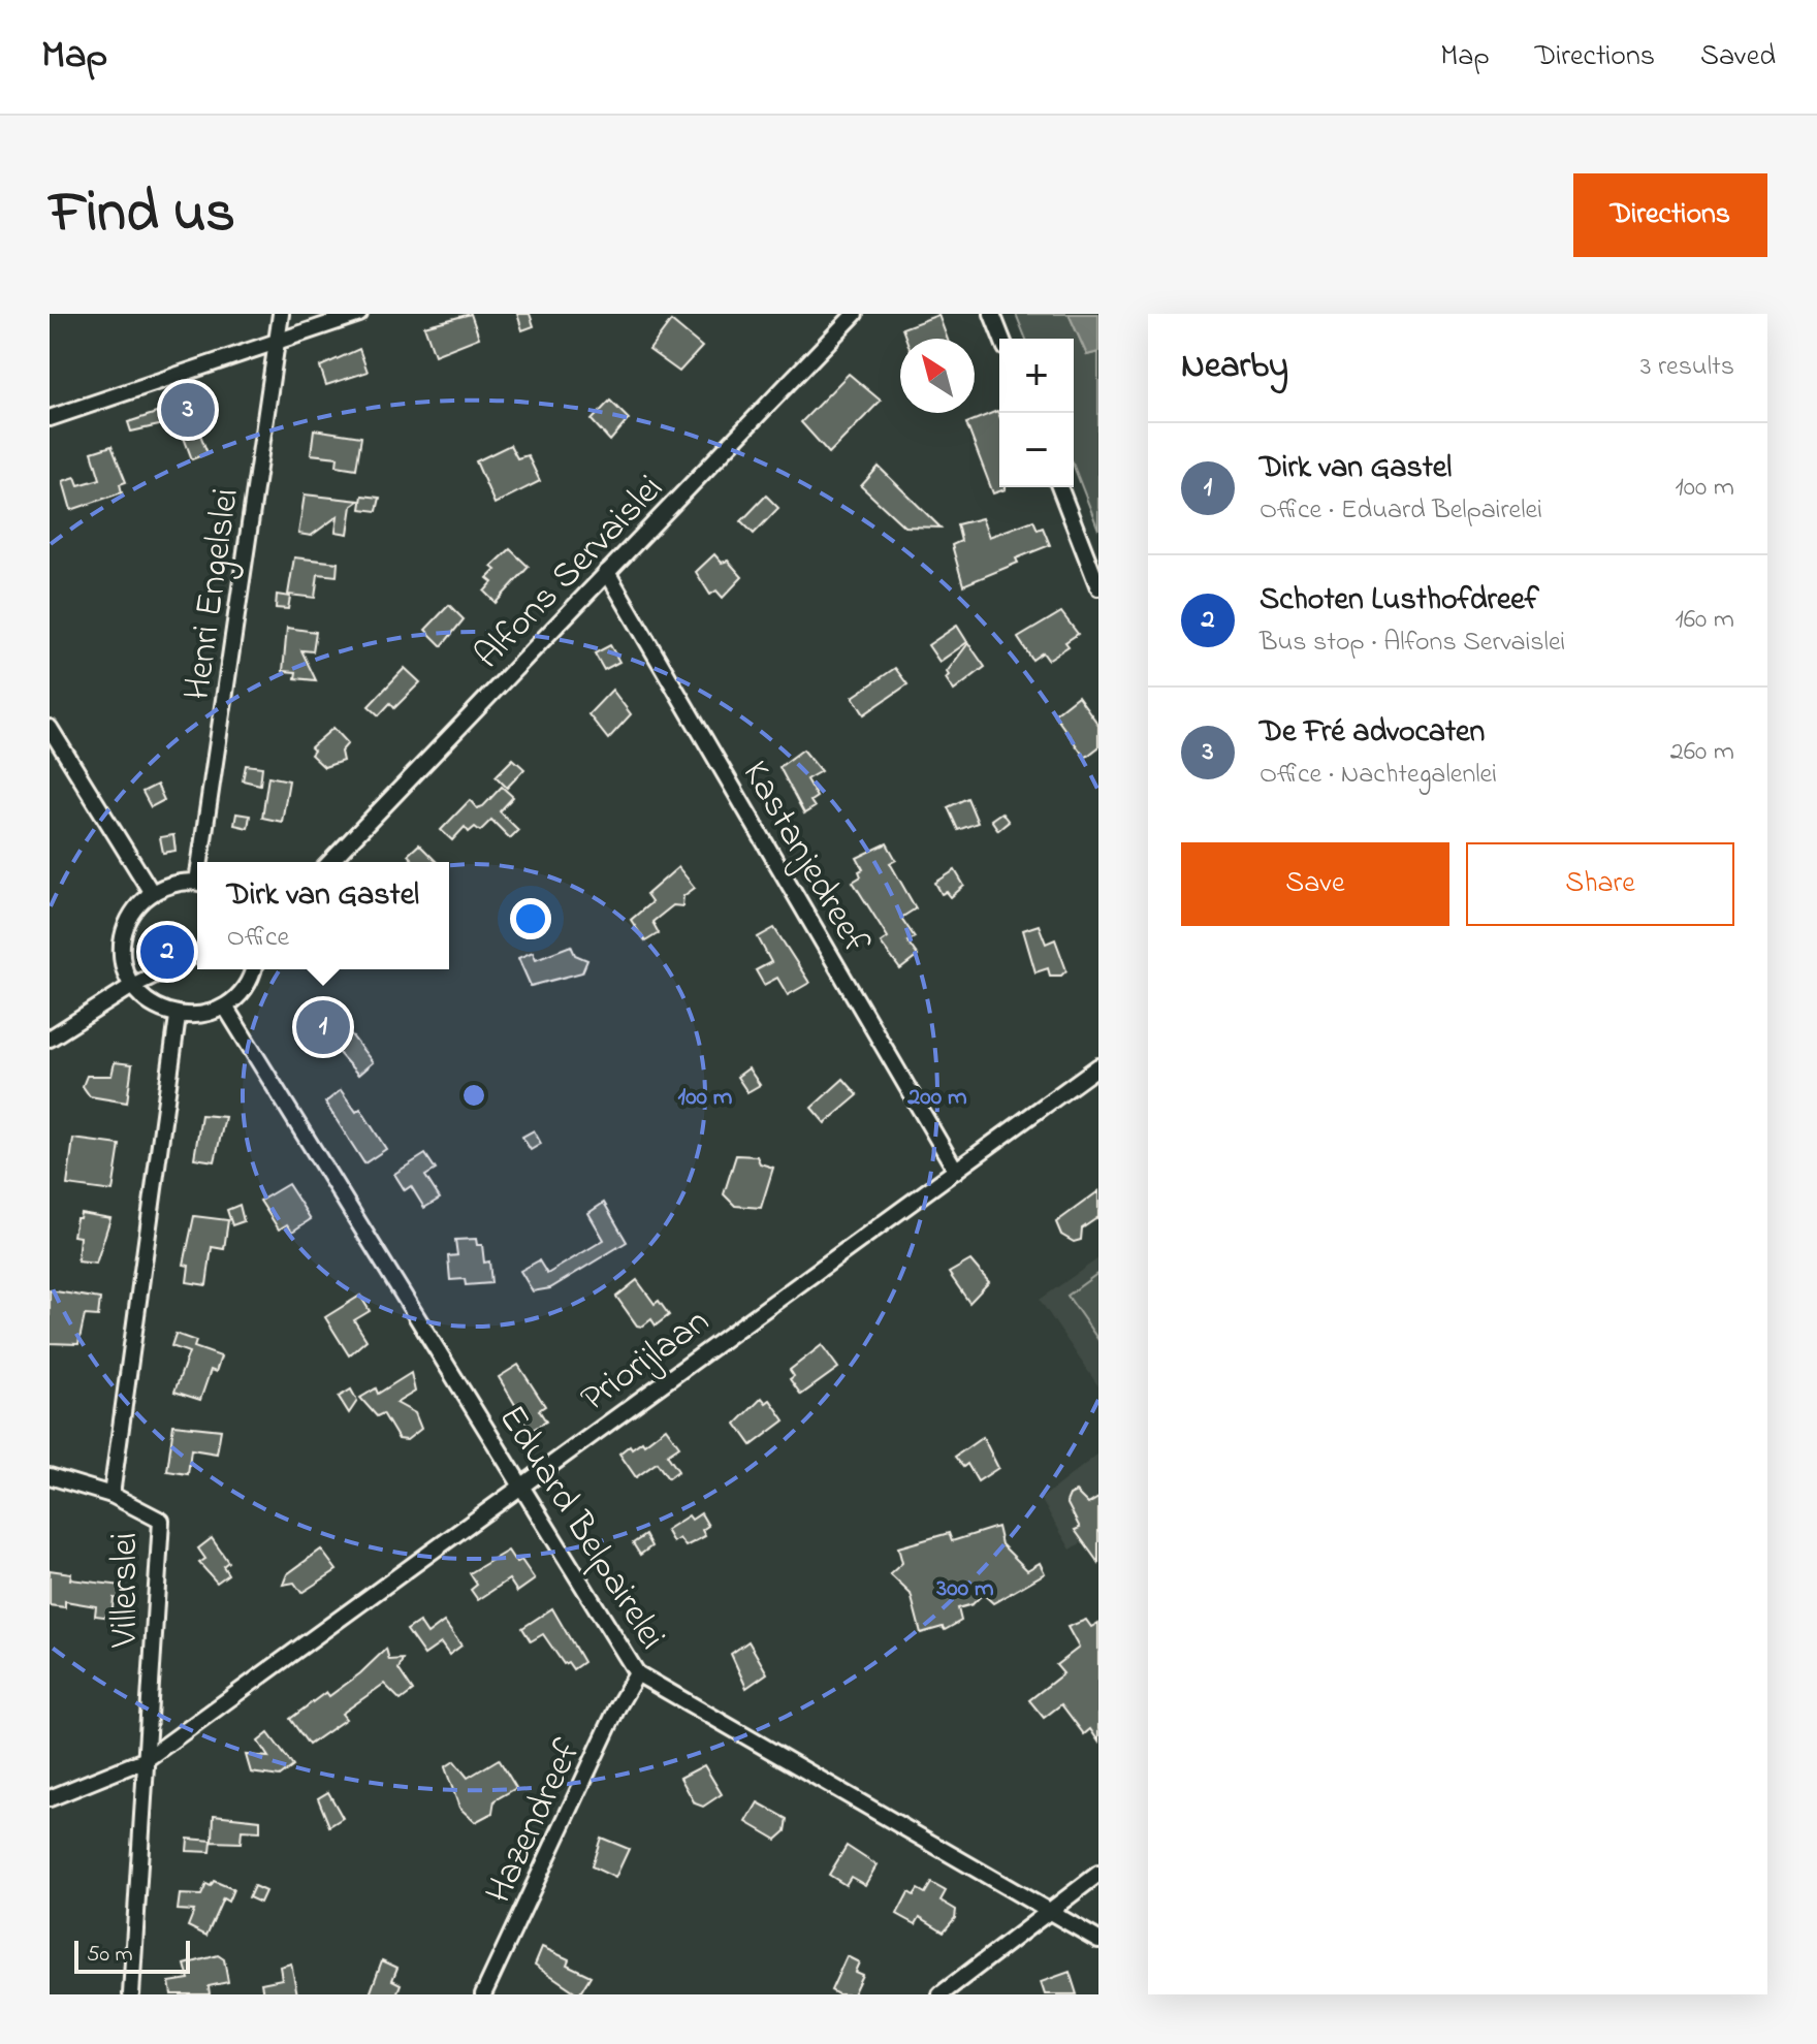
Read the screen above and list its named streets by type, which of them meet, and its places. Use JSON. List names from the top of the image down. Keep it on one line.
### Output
{"streets":{"street":["Alfons Servaislei","Henri Engelslei","Kastanjedreef","Priorijlaan","Eduard Belpairelei","Villerslei","Hazendreef"]},"crossings":[["Alfons Servaislei","Kastanjedreef"],["Kastanjedreef","Priorijlaan"],["Priorijlaan","Eduard Belpairelei"],["Priorijlaan","Villerslei"],["Eduard Belpairelei","Hazendreef"]],"scale_bar":"50 m","north":"top left","page":{"header":"Map","nav":["Map","Directions","Saved"],"title":"Find us","buttons":["Directions",["Save","Share"]],"heading":["Nearby","3 results"],"map_buttons":["+","−"],"pins":["3","2","1"],"list":[{"mark":"1","name":"Dirk van Gastel","note":"Office · Eduard Belpairelei","value":"100 m"},{"mark":"2","name":"Schoten Lusthofdreef","note":"Bus stop · Alfons Servaislei","value":"160 m"},{"mark":"3","name":"De Fré advocaten","note":"Office · Nachtegalenlei","value":"260 m"}],"popup":["Dirk van Gastel","Office"],"scale":"50 m"},"rings":["100 m","200 m","300 m"]}
